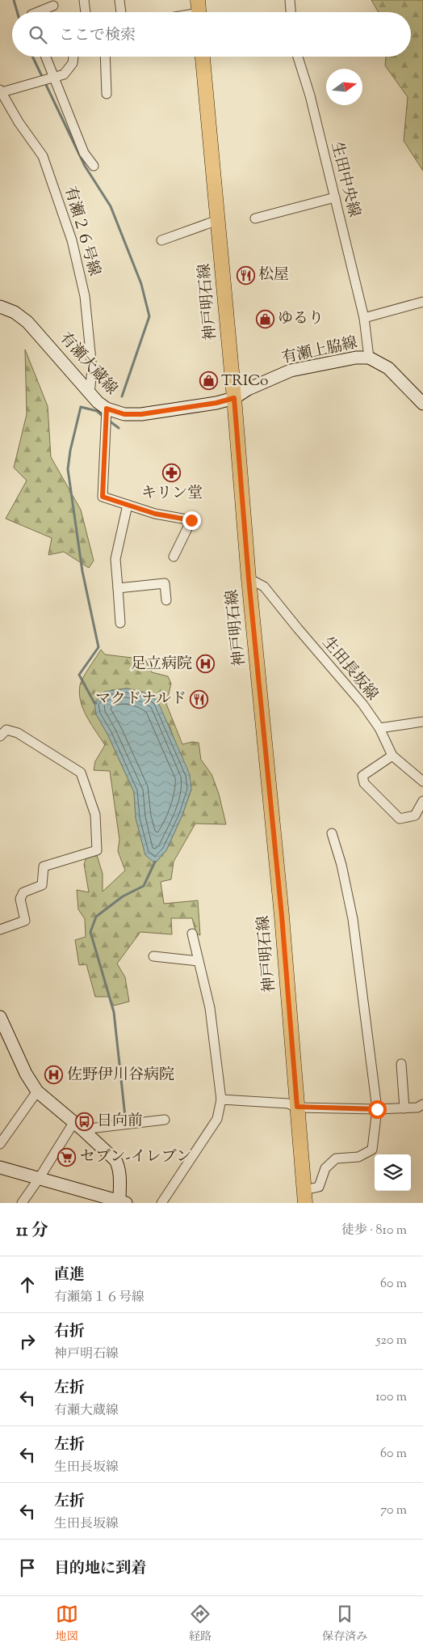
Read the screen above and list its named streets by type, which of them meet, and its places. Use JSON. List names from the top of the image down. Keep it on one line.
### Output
{"streets":{"main road":["神戸明石線"],"street":["生田中央線","有瀬２６号線","有瀬上脇線","有瀬大蔵線","生田長坂線"]},"crossings":[["生田中央線","有瀬上脇線"],["有瀬２６号線","有瀬大蔵線"],["神戸明石線","有瀬上脇線"],["神戸明石線","有瀬大蔵線"],["神戸明石線","生田長坂線"],["有瀬上脇線","有瀬大蔵線"]],"places":{"restaurant":["松屋","マクドナルド"],"shop":["ゆるり","TRICo"],"pharmacy":["キリン堂"],"hospital":["足立病院","佐野伊川谷病院"],"bus stop":["日向前"],"supermarket":["セブン-イレブン"]},"north":"right","page":{"search":"ここで検索","heading":["11 分","徒歩 · 810 m"],"list":[["直進","有瀬第１６号線","60 m"],["右折","神戸明石線","520 m"],["左折","有瀬大蔵線","100 m"],["左折","生田長坂線","60 m"],["左折","生田長坂線","70 m"],"目的地に到着"],"nav":["地図","経路","保存済み"]}}
